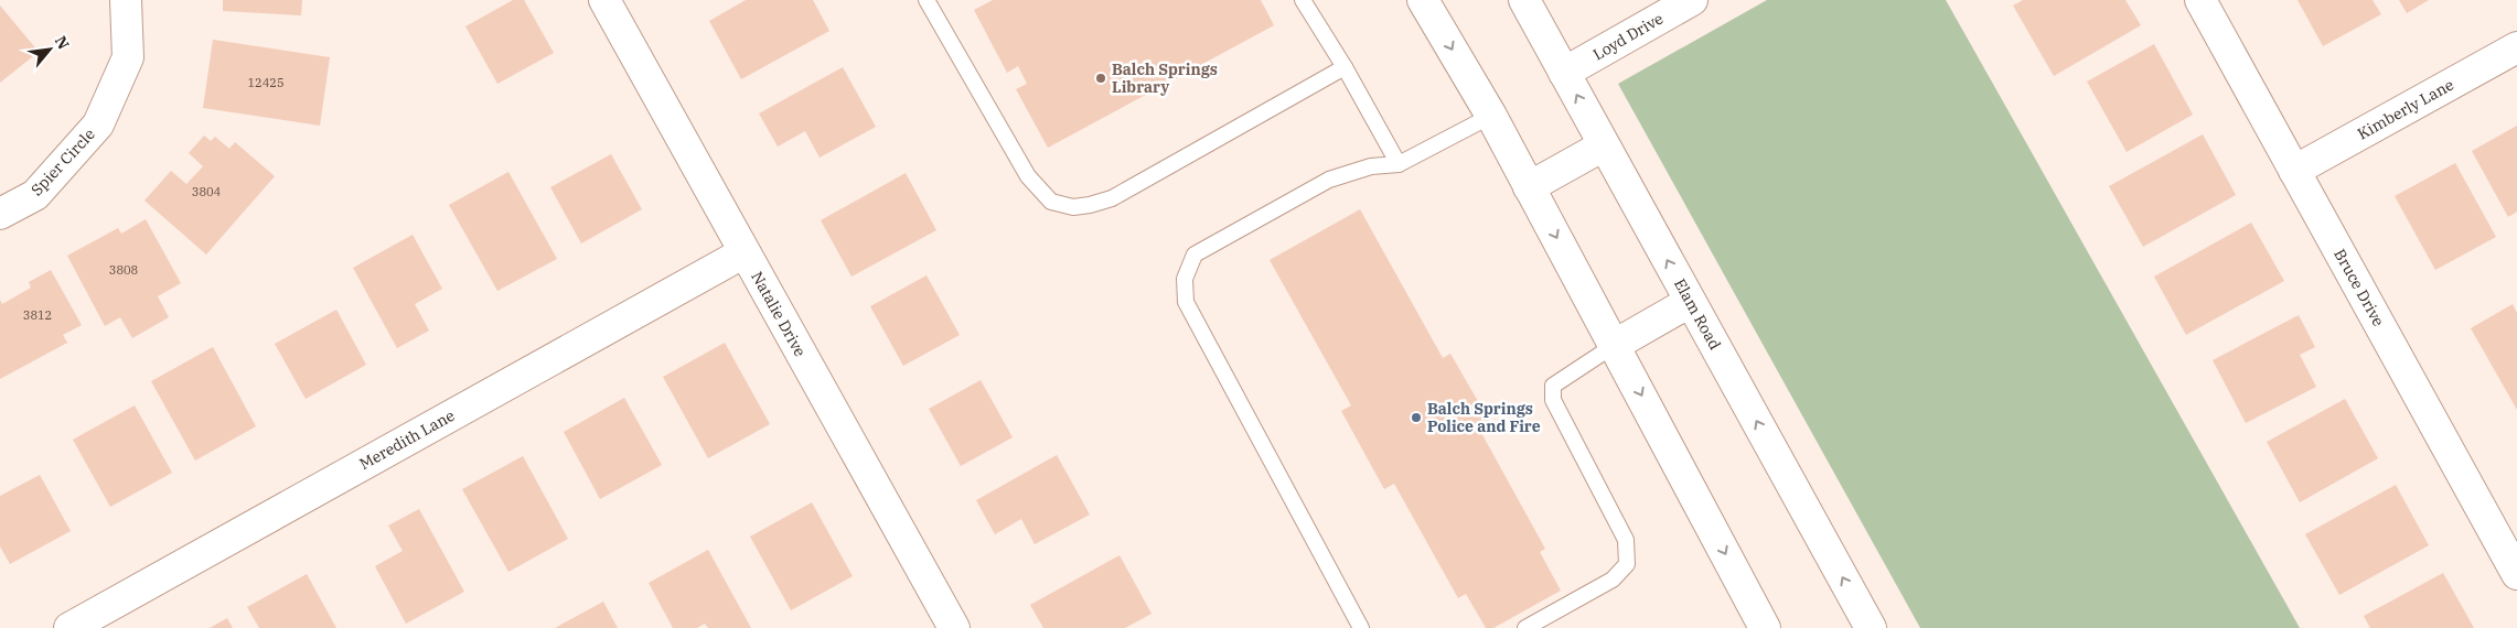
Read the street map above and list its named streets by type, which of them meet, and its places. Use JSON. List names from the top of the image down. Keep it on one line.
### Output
{"streets":{"street":["Loyd Drive","Kimberly Lane","Spier Circle","Bruce Drive","Natalie Drive","Elam Road","Meredith Lane"]},"crossings":[["Loyd Drive","Elam Road"],["Kimberly Lane","Bruce Drive"],["Natalie Drive","Meredith Lane"]],"places":["Balch Springs Library","Balch Springs Police and Fire"],"house_numbers":["12425","3804","3808","3812"],"north":"top right"}
